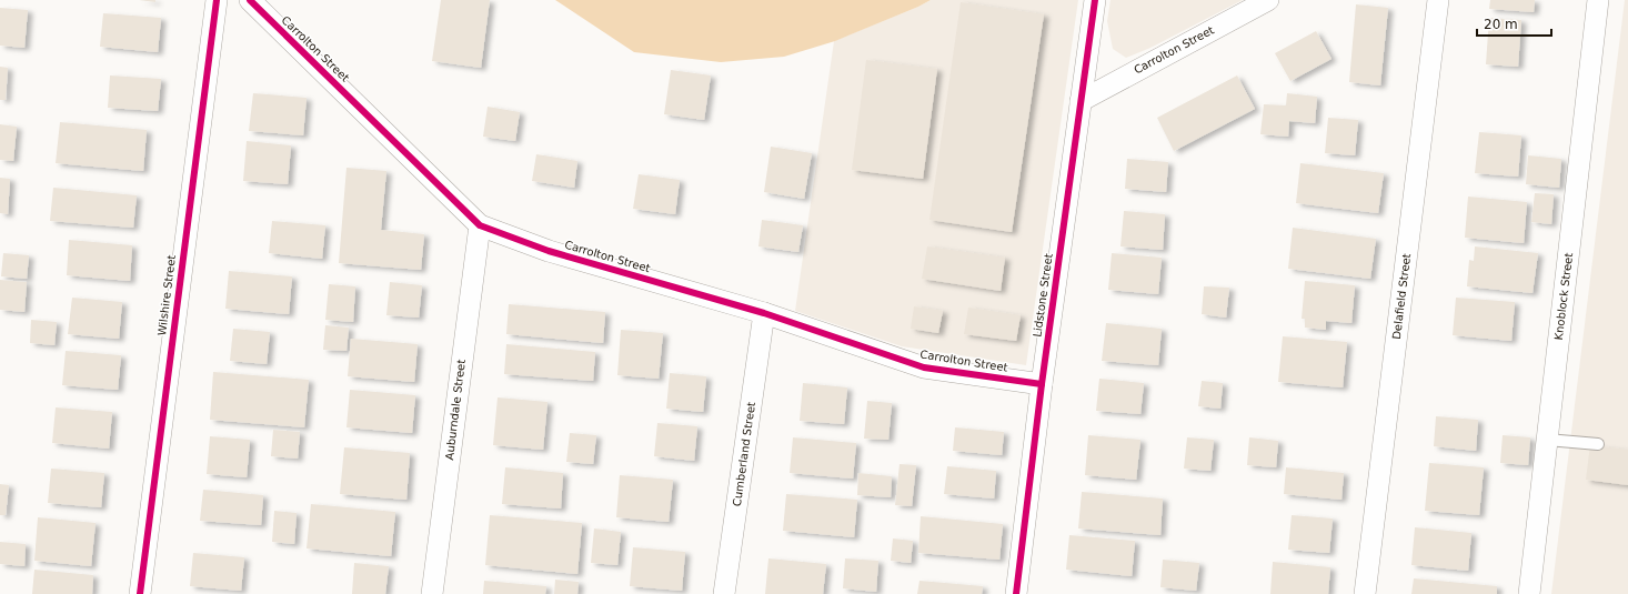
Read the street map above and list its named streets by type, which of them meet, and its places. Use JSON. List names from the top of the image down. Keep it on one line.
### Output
{"streets":{"street":["Carrolton Street","Wilshire Street","Lidstone Street","Delafield Street","Knoblock Street","Auburndale Street","Cumberland Street"]},"crossings":[["Carrolton Street","Lidstone Street"],["Carrolton Street","Auburndale Street"],["Carrolton Street","Cumberland Street"]],"scale_bar":"20 m"}
